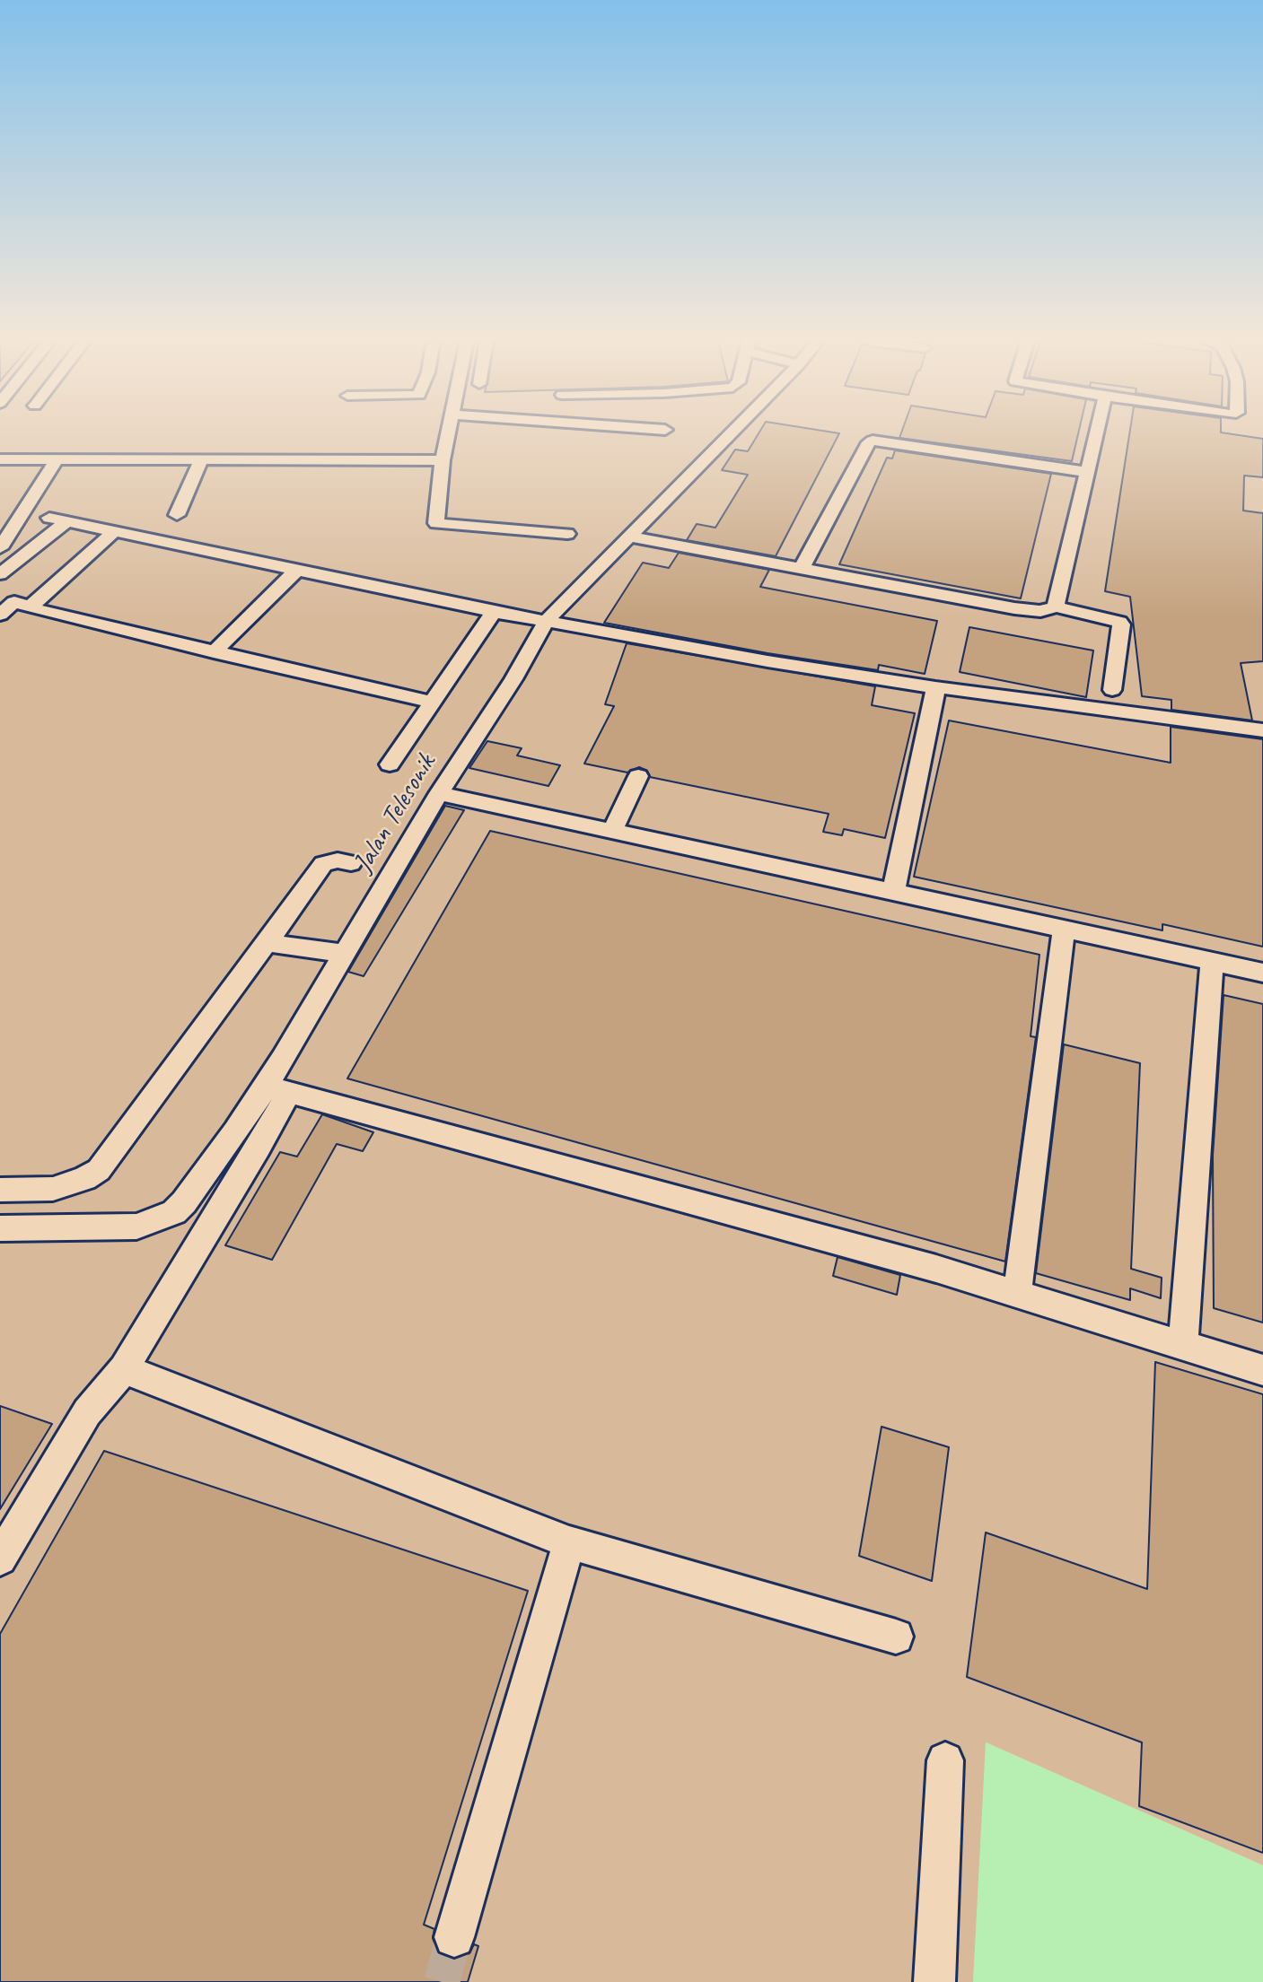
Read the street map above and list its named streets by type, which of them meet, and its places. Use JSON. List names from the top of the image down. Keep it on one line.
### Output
{"streets":{"street":["Jalan Telesonik"]}}
